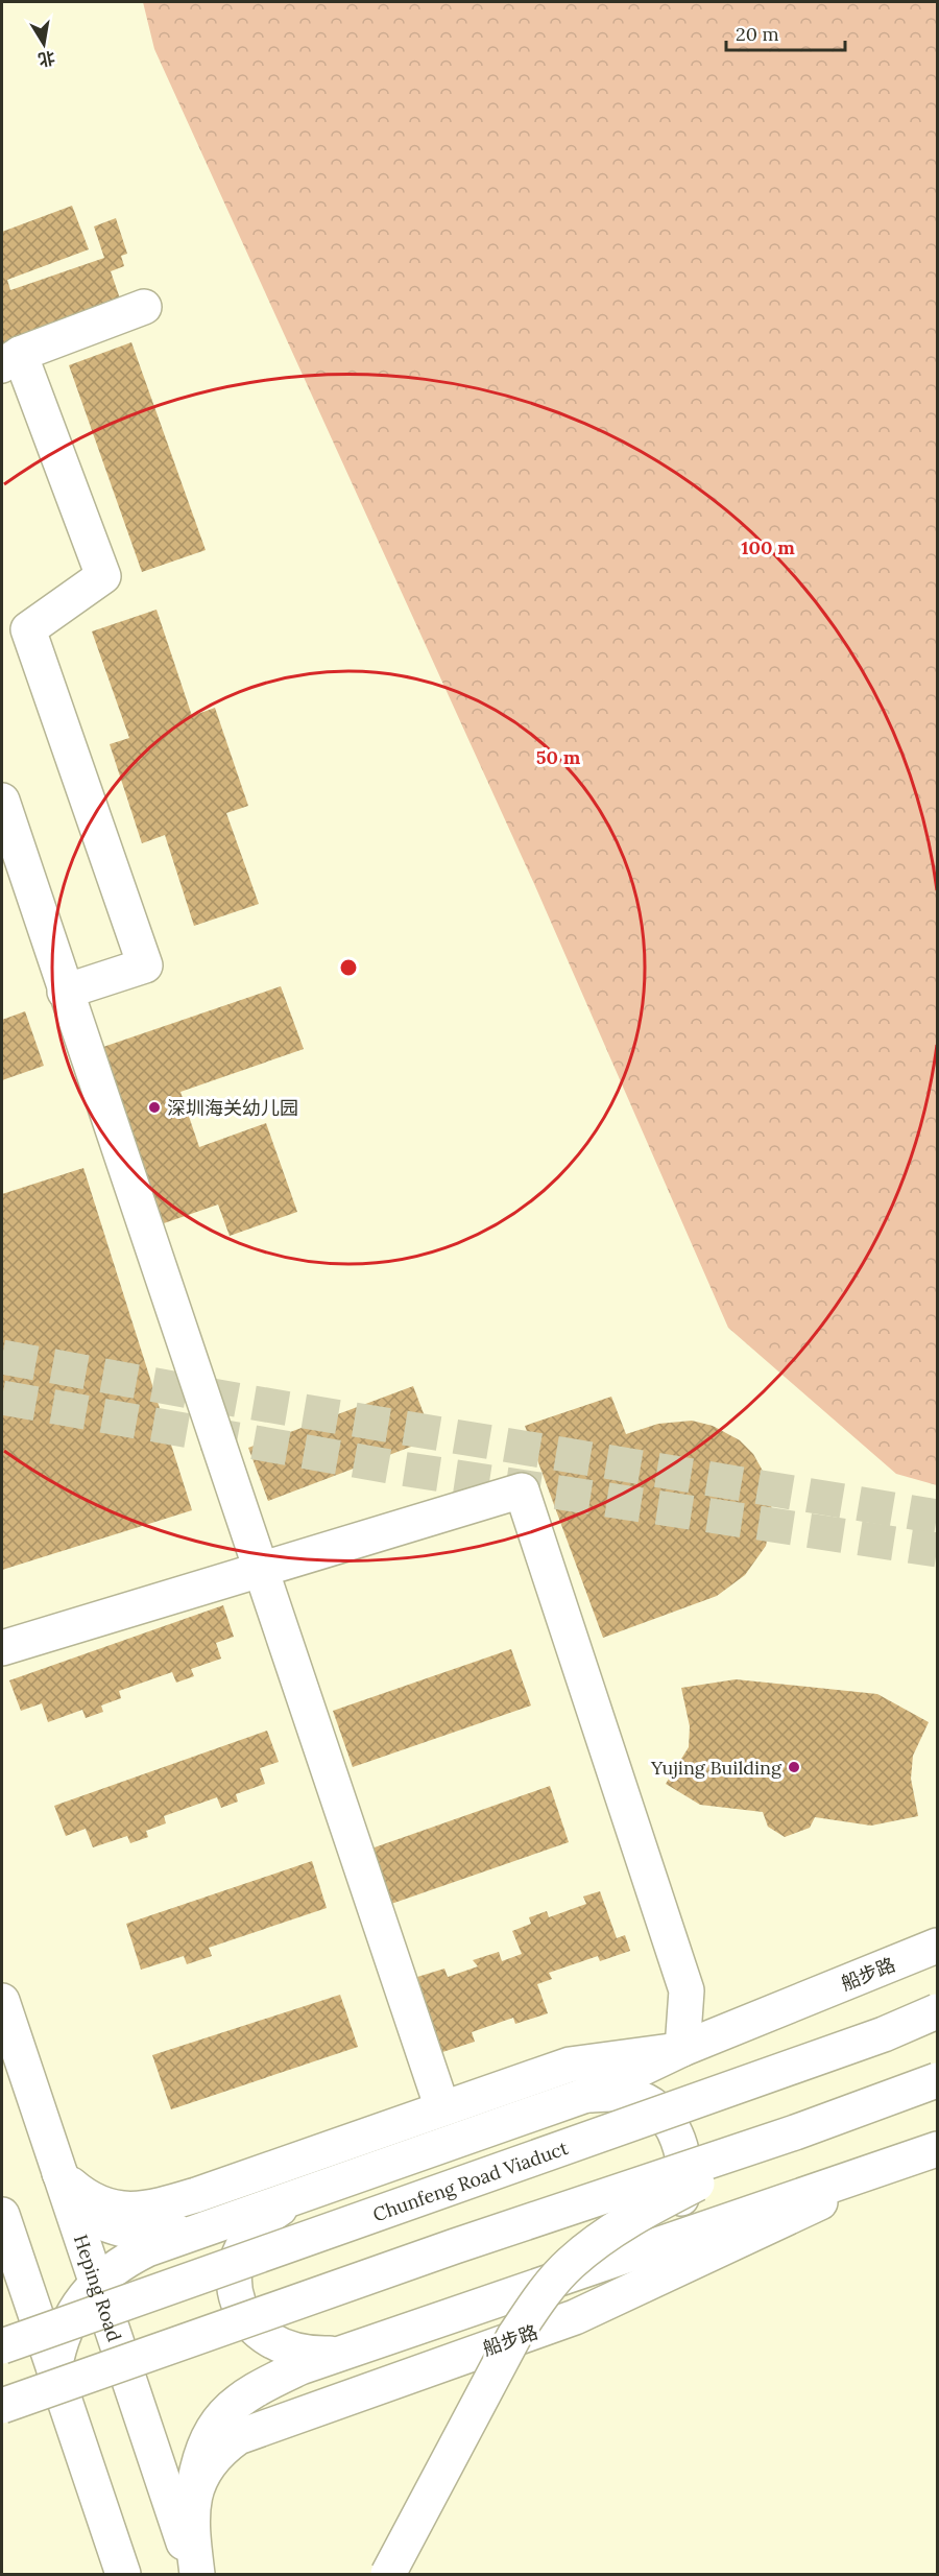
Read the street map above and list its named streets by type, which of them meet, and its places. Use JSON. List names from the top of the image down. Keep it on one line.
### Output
{"streets":{"main road":["船步路","Chunfeng Road Viaduct","Heping Road"]},"crossings":[["船步路","Heping Road"]],"places":["深圳海关幼儿园","Yujing Building"],"scale_bar":"20 m","north":"bottom","rings":["100 m","50 m"]}
